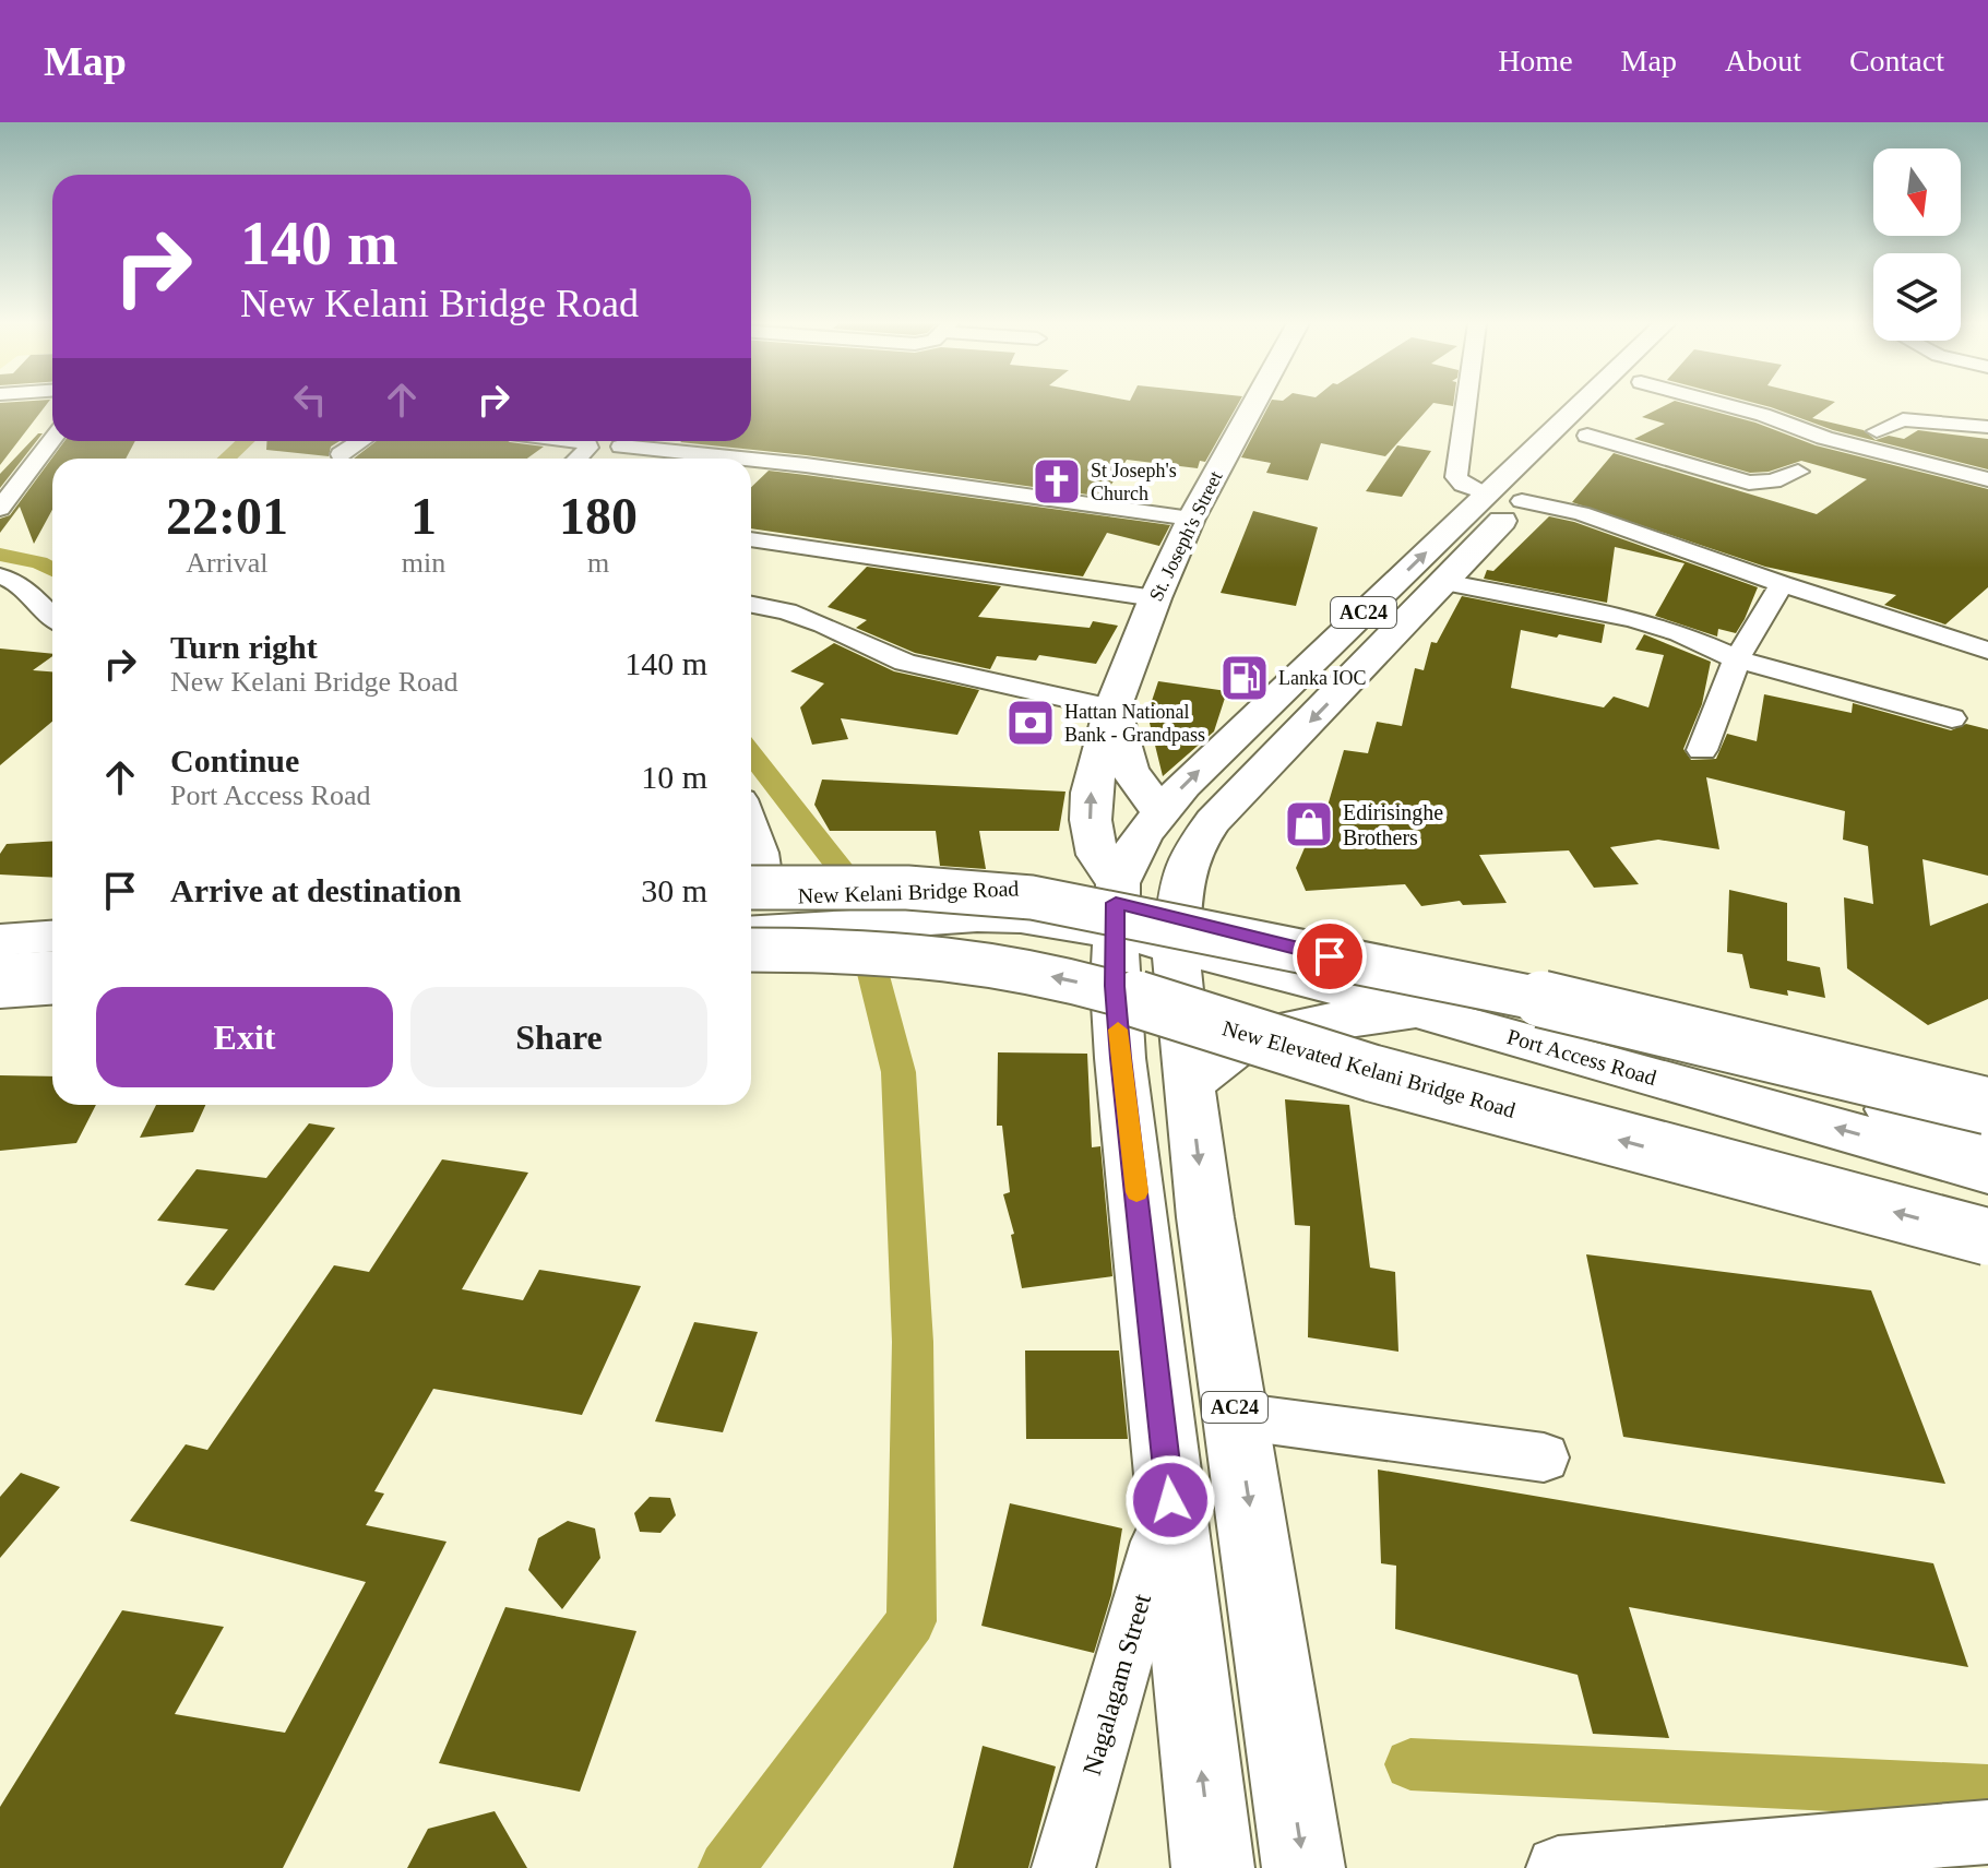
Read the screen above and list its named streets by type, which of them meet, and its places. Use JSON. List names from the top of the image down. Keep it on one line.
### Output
{"streets":{"main road":["St. Joseph's Street","AC24","New Kelani Bridge Road","Port Access Road","New Elevated Kelani Bridge Road"],"street":["Nagalagam Street"]},"crossings":[["St. Joseph's Street","AC24"],["St. Joseph's Street","New Kelani Bridge Road"],["AC24","New Kelani Bridge Road"],["AC24","Port Access Road"],["AC24","Nagalagam Street"],["New Kelani Bridge Road","Port Access Road"]],"places":{"church":["St Joseph's Church"],"fuel station":["Lanka IOC"],"bank":["Hattan National Bank - Grandpass"],"shop":["Edirisinghe Brothers"]},"north":"bottom","page":{"header":"Map","nav":["Home","Map","About","Contact"],"turn":["140 m","New Kelani Bridge Road"],"eta":["22:01","Arrival","1","min","180","m"],"list":[{"name":"Turn right","note":"New Kelani Bridge Road","value":"140 m"},{"name":"Continue","note":"Port Access Road","value":"10 m"},{"name":"Arrive at destination","value":"30 m"}],"buttons":["Exit","Share"]}}
